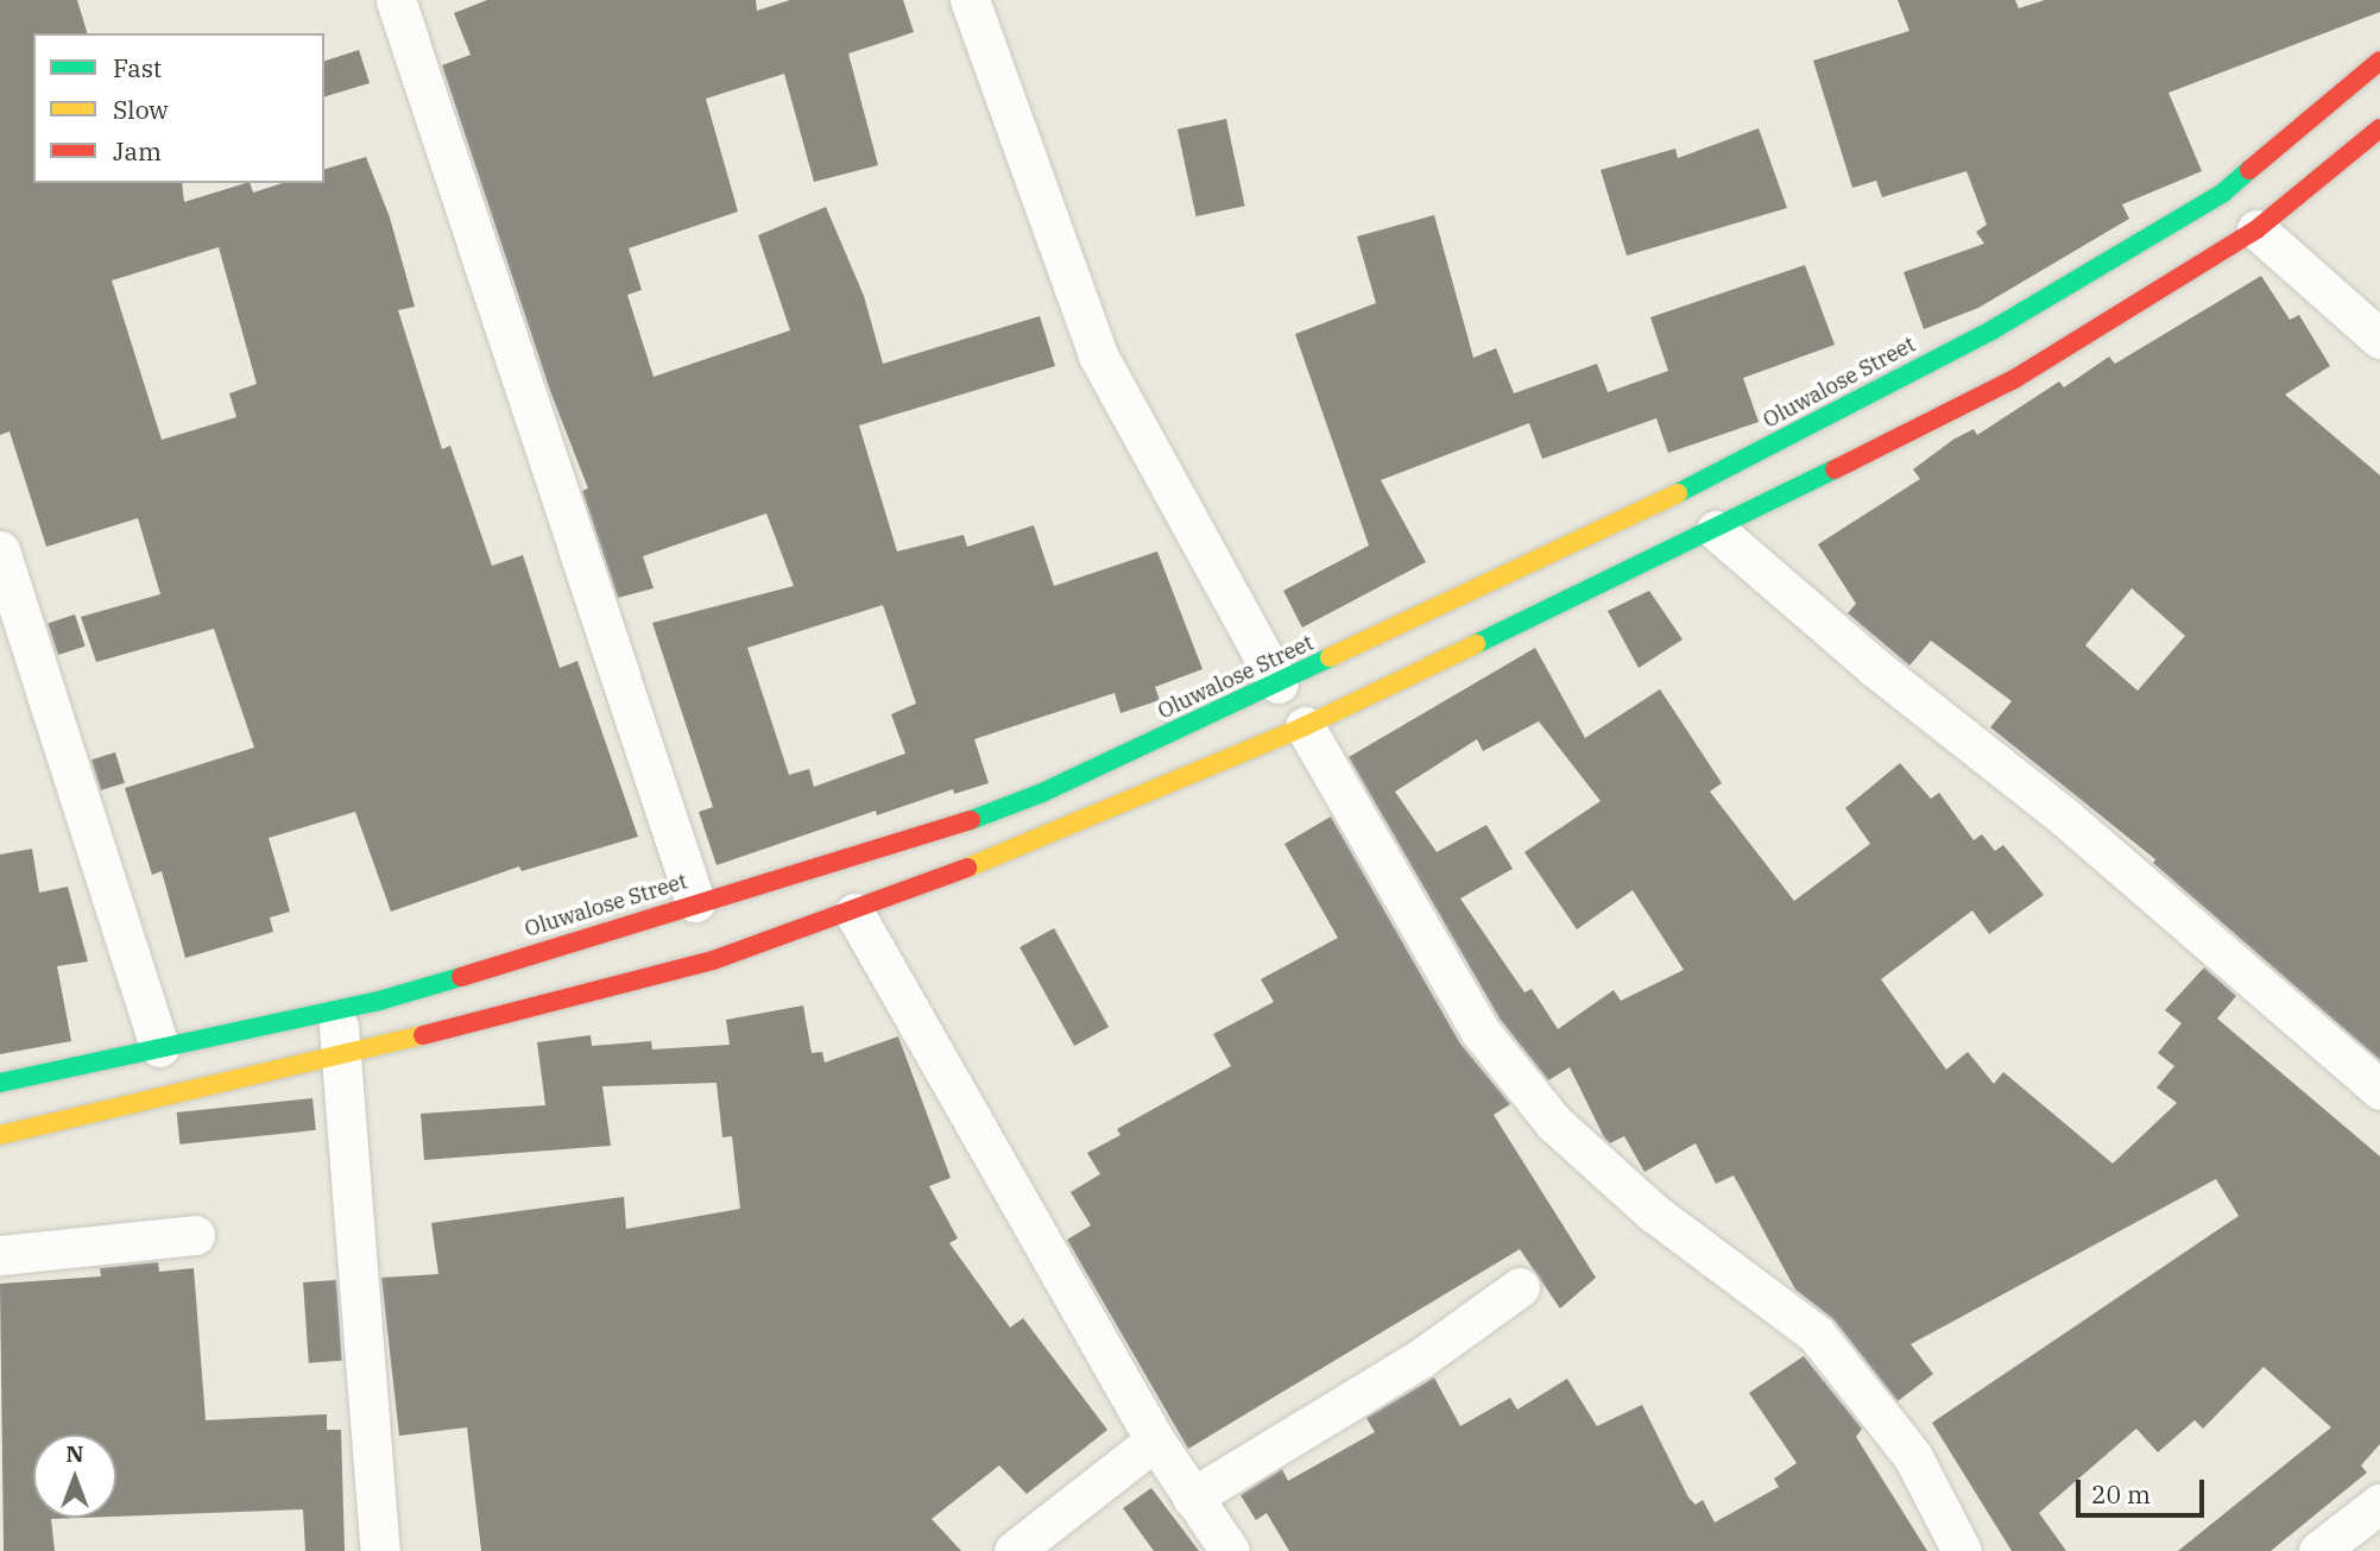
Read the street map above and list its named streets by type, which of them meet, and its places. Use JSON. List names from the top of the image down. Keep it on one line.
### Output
{"streets":{"street":["Oluwalose Street"]},"legend":["Fast","Slow","Jam"],"scale_bar":"20 m","north":"top"}
